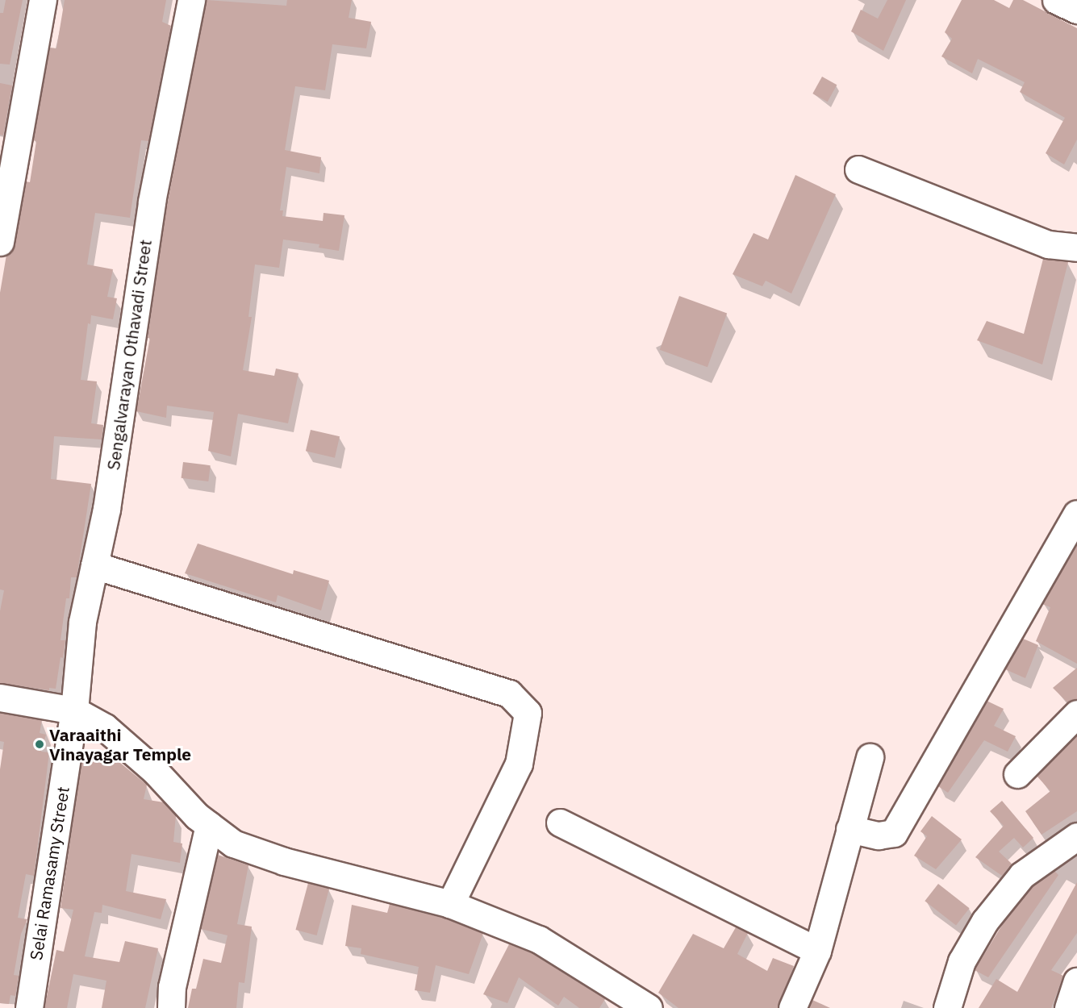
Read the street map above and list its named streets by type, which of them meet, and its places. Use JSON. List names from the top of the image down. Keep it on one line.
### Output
{"streets":{"street":["Sengalvarayan Othavadi Street","Selai Ramasamy Street"]},"crossings":[["Sengalvarayan Othavadi Street","Selai Ramasamy Street"]],"places":["Varaaithi Vinayagar Temple"]}
